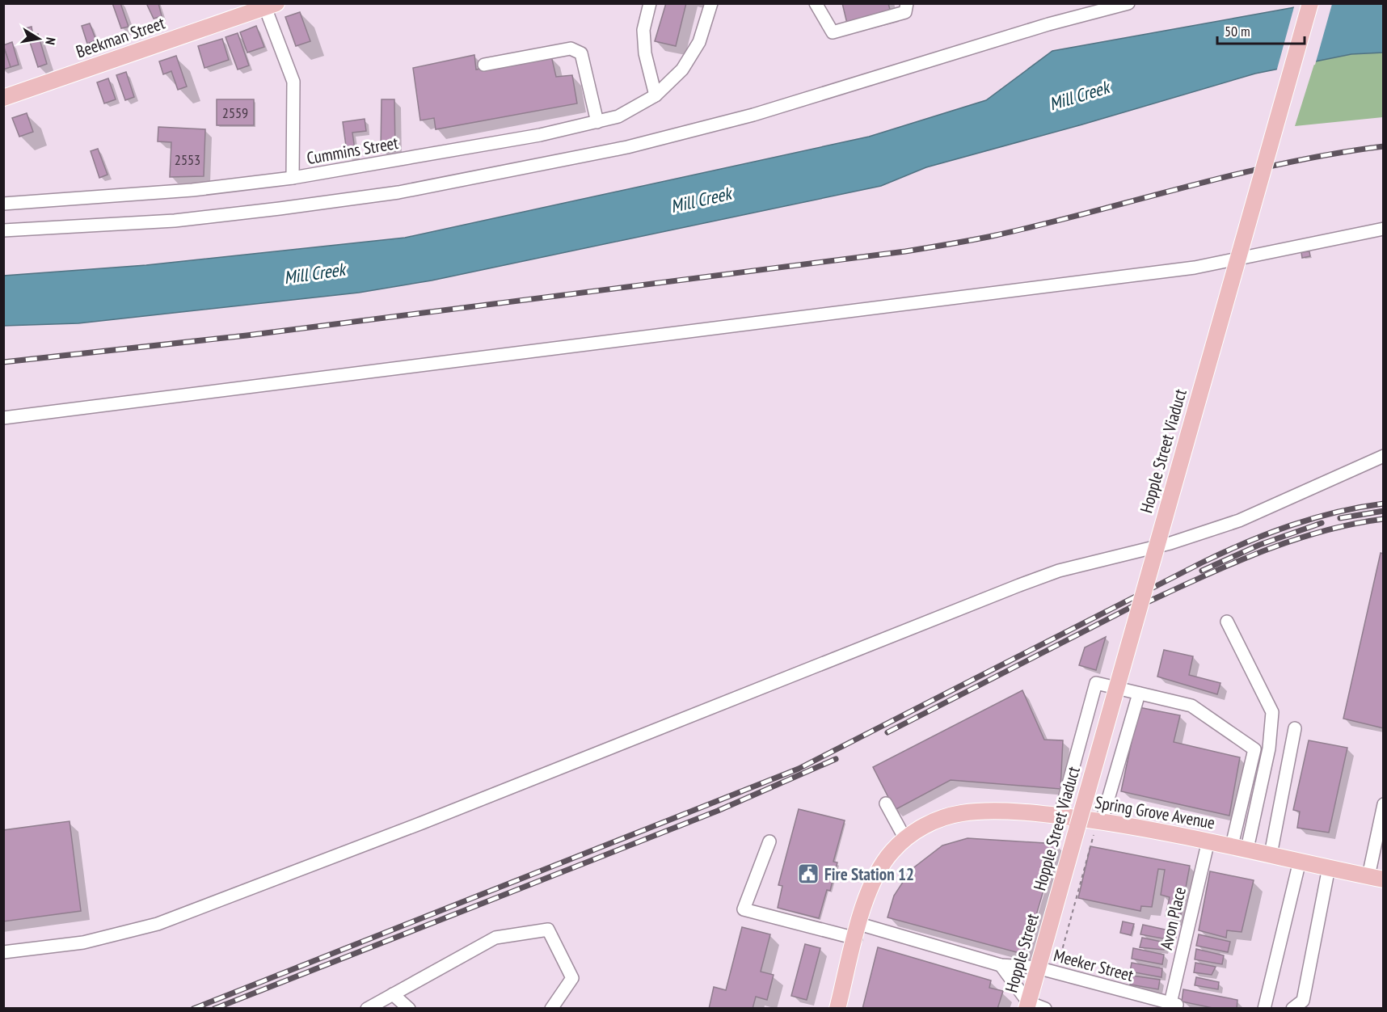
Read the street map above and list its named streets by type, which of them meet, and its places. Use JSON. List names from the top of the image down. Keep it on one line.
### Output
{"streets":{"main road":["Beekman Street","Hopple Street Viaduct","Spring Grove Avenue","Hopple Street"],"street":["Cummins Street","Avon Place","Meeker Street"]},"crossings":[["Hopple Street Viaduct","Hopple Street"],["Spring Grove Avenue","Avon Place"],["Spring Grove Avenue","Meeker Street"],["Avon Place","Meeker Street"],["Hopple Street","Meeker Street"]],"water":["Mill Creek"],"places":{"public building":["Fire Station 12"]},"house_numbers":["2559","2553"],"scale_bar":"50 m","north":"right"}
